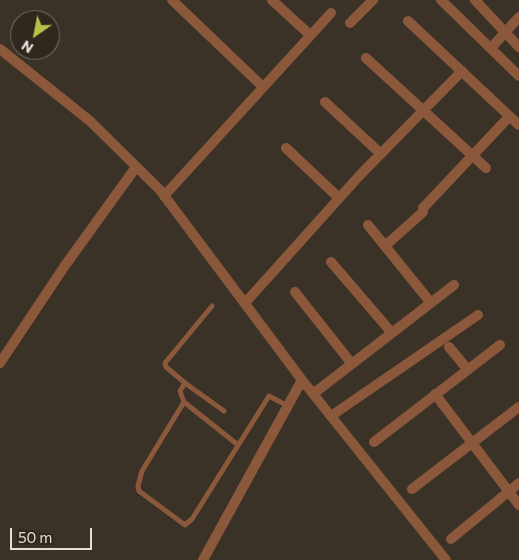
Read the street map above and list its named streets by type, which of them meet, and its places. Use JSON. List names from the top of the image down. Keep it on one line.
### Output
{"scale_bar":"50 m","north":"bottom left"}
